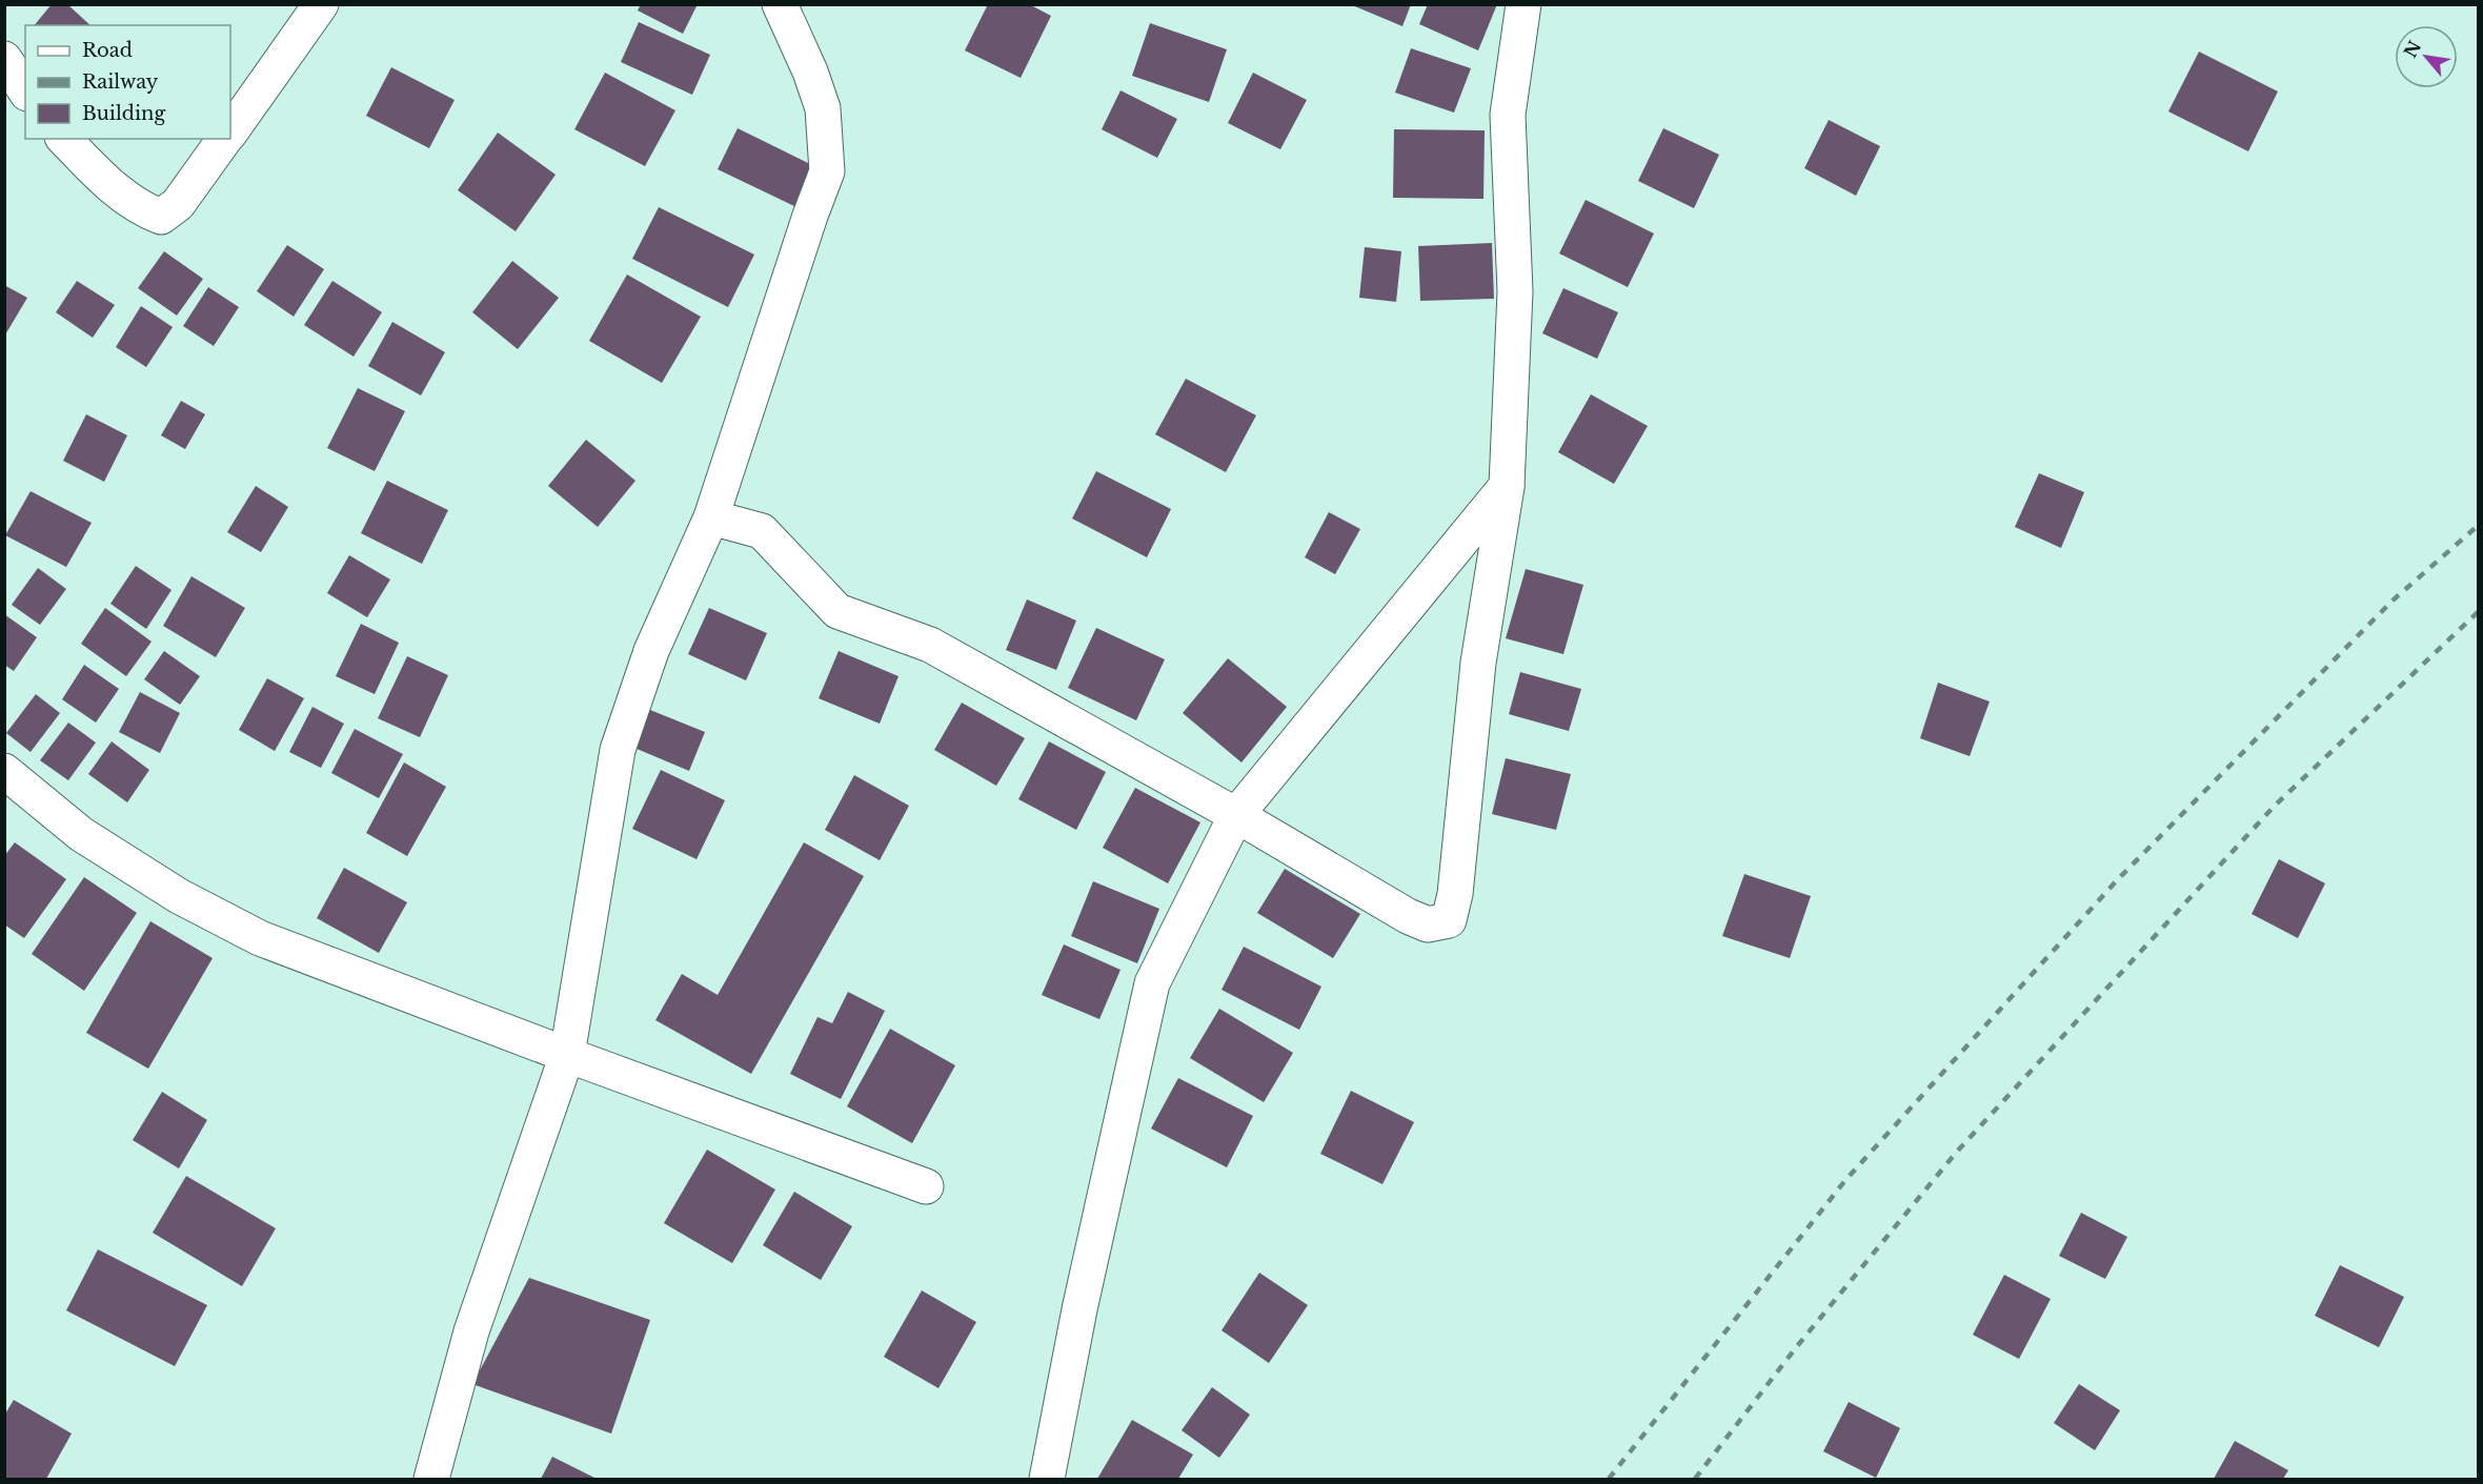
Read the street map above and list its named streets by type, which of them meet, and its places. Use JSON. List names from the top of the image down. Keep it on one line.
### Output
{"legend":["Road","Railway","Building"],"north":"top left"}
